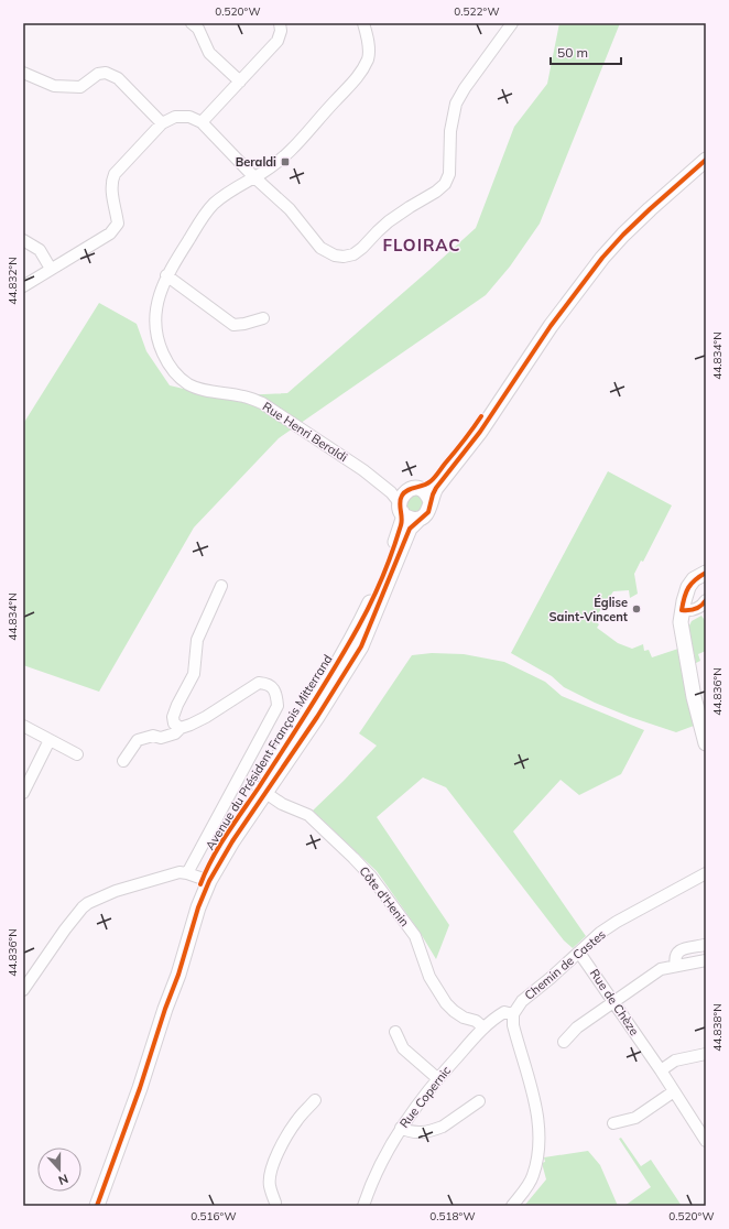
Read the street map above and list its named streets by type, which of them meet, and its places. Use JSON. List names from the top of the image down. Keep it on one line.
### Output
{"streets":{"street":["Rue Henri Beraldi","Avenue du Président François Mitterrand","Côte d'Henin","Chemin de Castes","Rue de Chèze","Rue Copernic"]},"crossings":[["Rue Henri Beraldi","Avenue du Président François Mitterrand"],["Avenue du Président François Mitterrand","Côte d'Henin"],["Côte d'Henin","Rue Copernic"],["Chemin de Castes","Rue de Chèze"],["Chemin de Castes","Rue Copernic"]],"districts":["FLOIRAC"],"places":{"transit":["Beraldi"],"other":["Église Saint-Vincent"]},"scale_bar":"50 m","north":"bottom","coordinates":["0.520°W","0.522°W","44.832°N","44.834°N","44.836°N","44.838°N","0.516°W","0.518°W"]}
